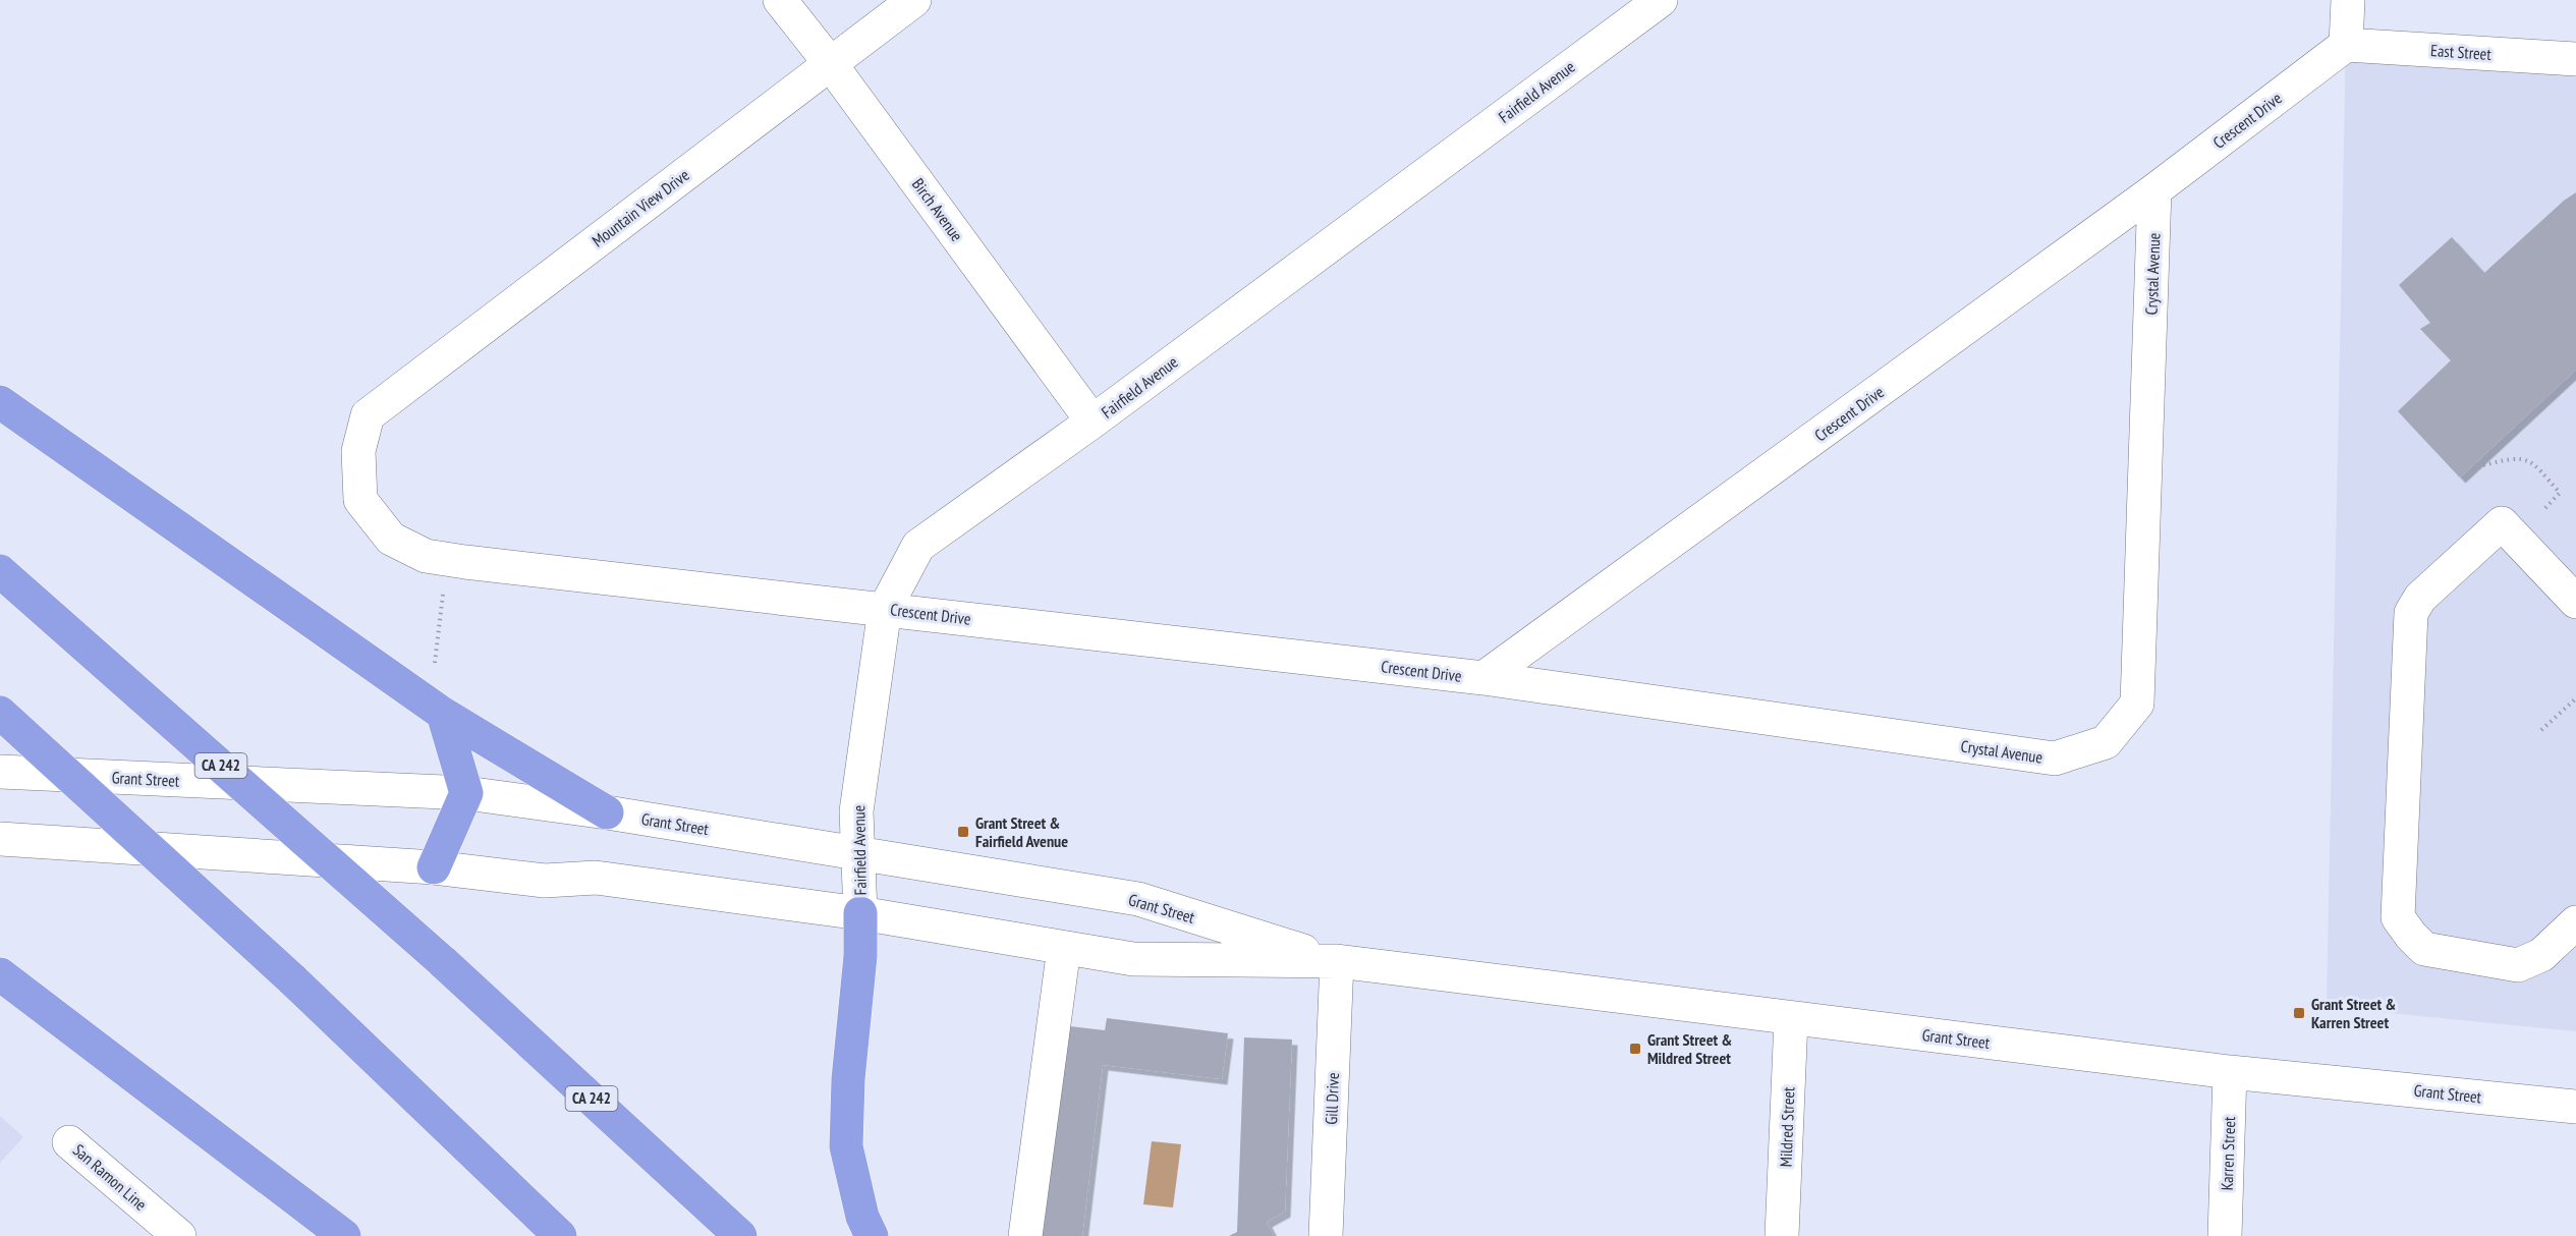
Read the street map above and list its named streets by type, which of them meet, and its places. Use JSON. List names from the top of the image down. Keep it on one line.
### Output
{"streets":{"highway":["CA 242"],"street":["East Street","Fairfield Avenue","Crescent Drive","Mountain View Drive","Birch Avenue","Crystal Avenue","Grant Street","Gill Drive","Mildred Street","Karren Street","San Ramon Line"]},"crossings":[["East Street","Crescent Drive"],["Fairfield Avenue","Crescent Drive"],["Fairfield Avenue","Birch Avenue"],["Fairfield Avenue","Grant Street"],["Crescent Drive","Mountain View Drive"],["Crescent Drive","Crystal Avenue"],["Mountain View Drive","Birch Avenue"],["Grant Street","Gill Drive"],["Grant Street","Mildred Street"],["Grant Street","Karren Street"]],"places":{"transit":["Grant Street & Fairfield Avenue","Grant Street & Karren Street","Grant Street & Mildred Street"]}}
